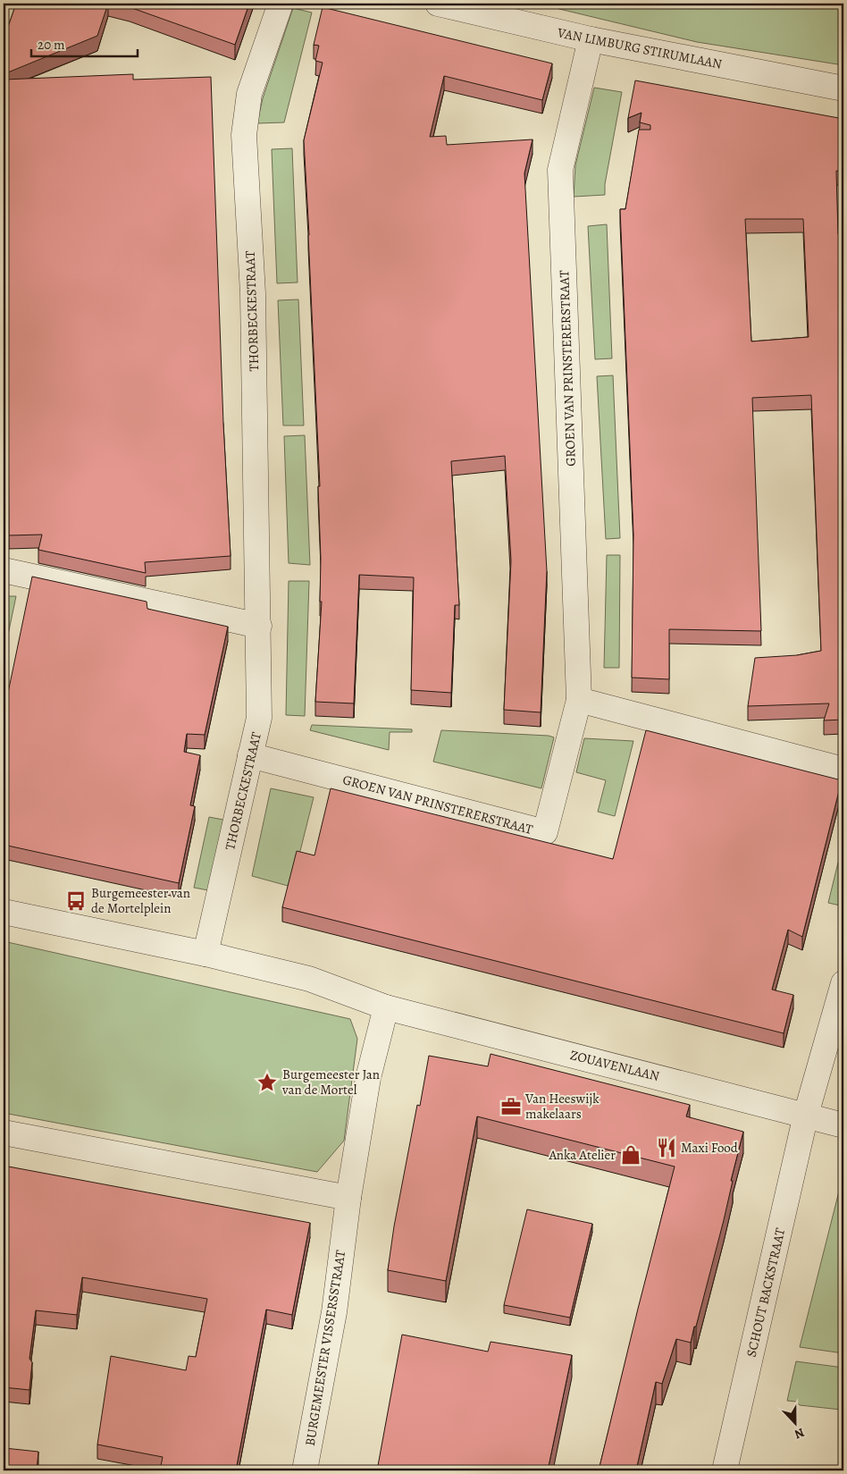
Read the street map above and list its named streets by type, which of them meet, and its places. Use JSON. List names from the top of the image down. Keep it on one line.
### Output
{"streets":{"street":["VAN LIMBURG STIRUMLAAN","THORBECKESTRAAT","GROEN VAN PRINSTERERSTRAAT","ZOUAVENLAAN","SCHOUT BACKSTRAAT","BURGEMEESTER VISSERSSTRAAT"]},"crossings":[["VAN LIMBURG STIRUMLAAN","GROEN VAN PRINSTERERSTRAAT"],["THORBECKESTRAAT","GROEN VAN PRINSTERERSTRAAT"],["ZOUAVENLAAN","SCHOUT BACKSTRAAT"]],"places":{"bus stop":["Burgemeester van de Mortelplein"],"place":["Burgemeester Jan van de Mortel"],"office":["Van Heeswijk makelaars"],"restaurant":["Maxi Food"],"shop":["Anka Atelier"]},"scale_bar":"20 m","north":"bottom"}
